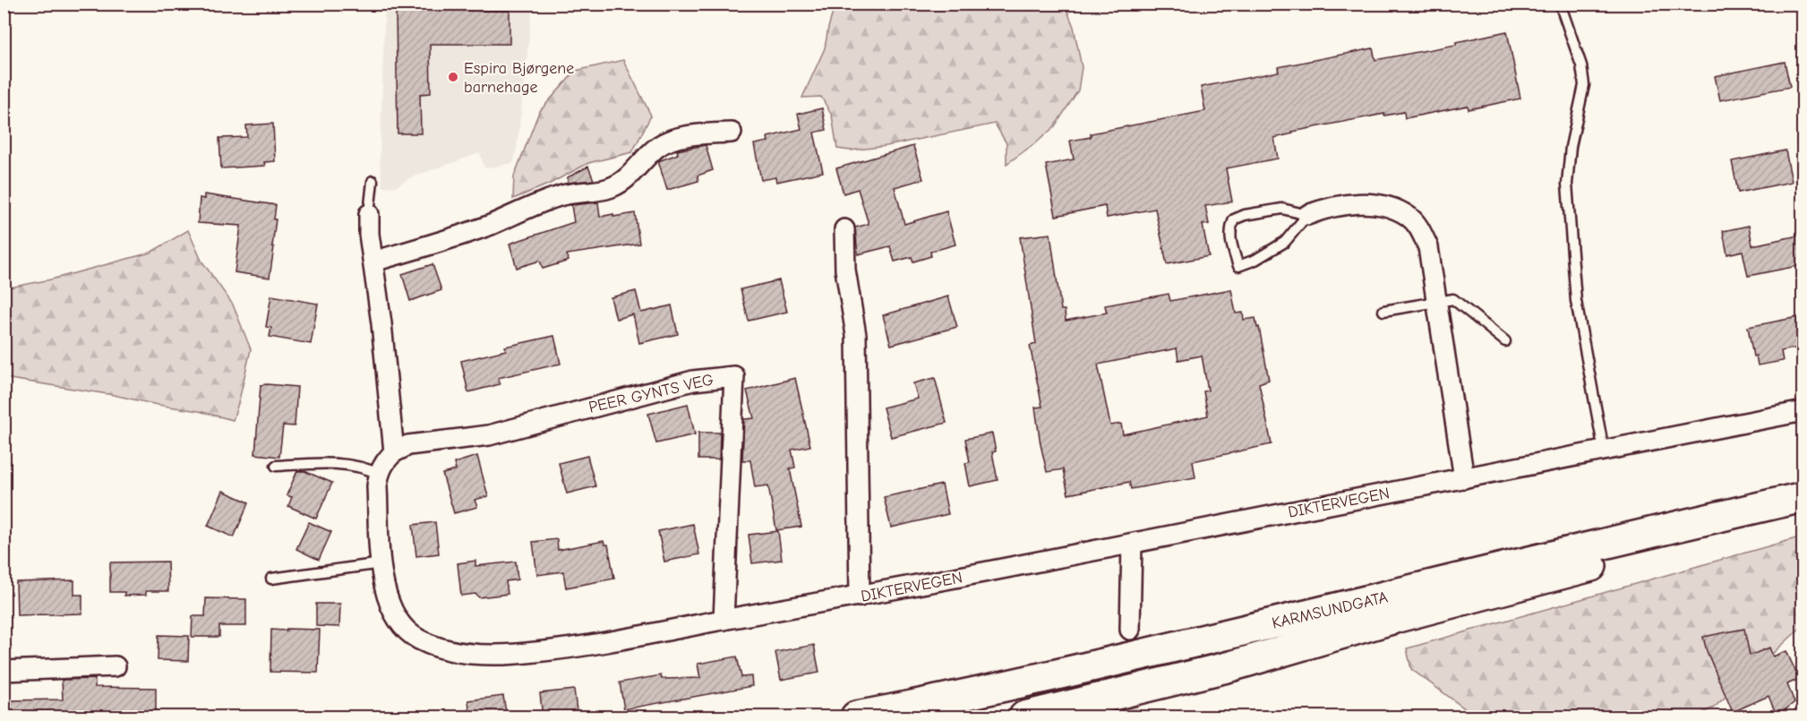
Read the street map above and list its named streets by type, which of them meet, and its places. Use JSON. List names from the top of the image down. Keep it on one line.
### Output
{"streets":{"highway":["KARMSUNDGATA"],"street":["PEER GYNTS VEG","DIKTERVEGEN"]},"crossings":[["PEER GYNTS VEG","DIKTERVEGEN"]],"places":["Espira Bjørgene barnehage"]}
